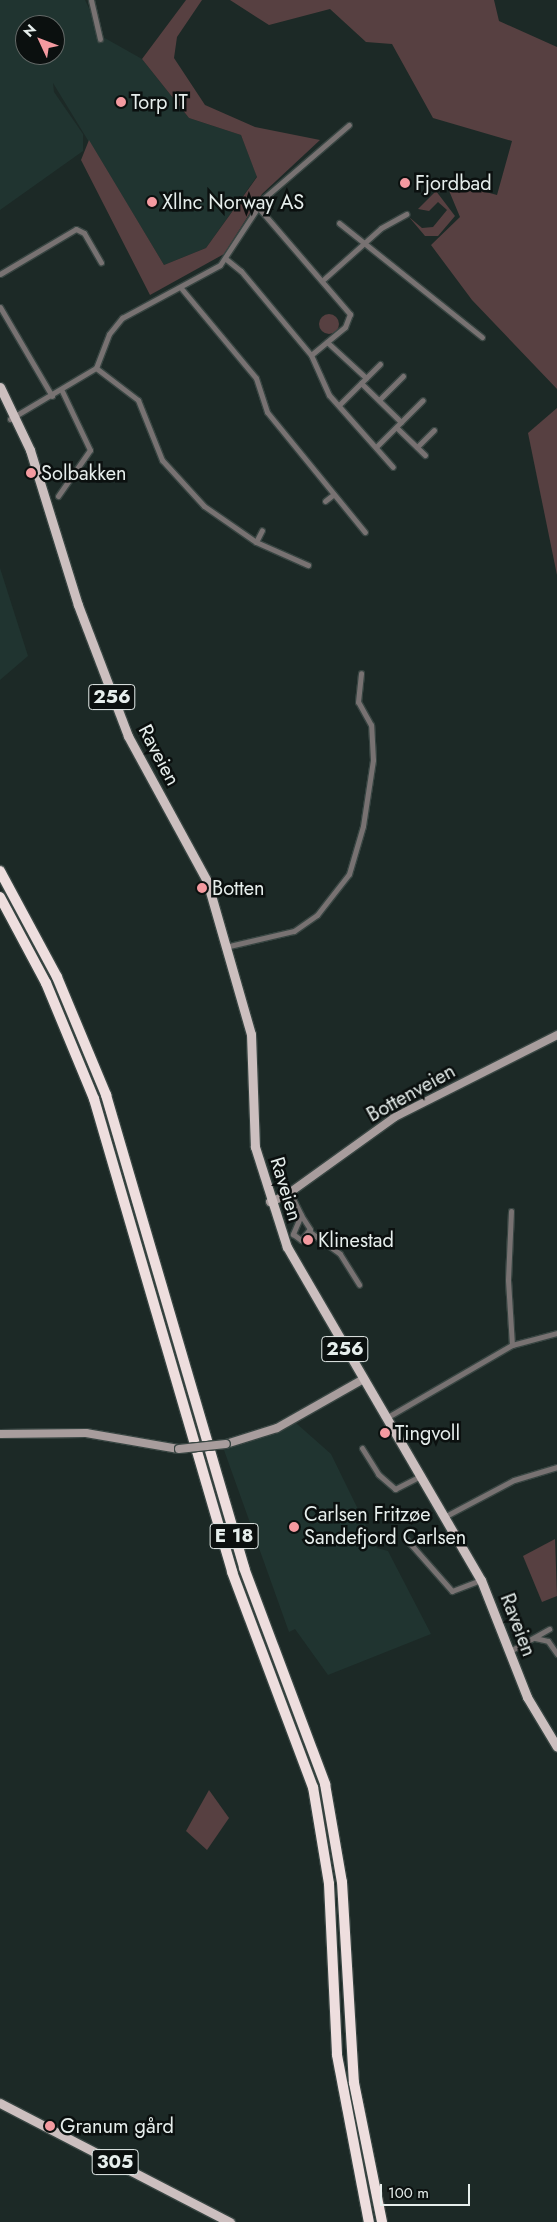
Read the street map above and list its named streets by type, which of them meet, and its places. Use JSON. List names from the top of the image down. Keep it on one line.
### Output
{"streets":{"highway":["E 18"],"main road":["256","Raveien","Bottenveien","305"]},"crossings":[["Raveien","Bottenveien"]],"places":["Torp IT","Fjordbad","Xllnc Norway AS","Solbakken","Botten","Klinestad","Tingvoll","Carlsen Fritzøe Sandefjord Carlsen","Granum gård"],"scale_bar":"100 m","north":"top left"}
